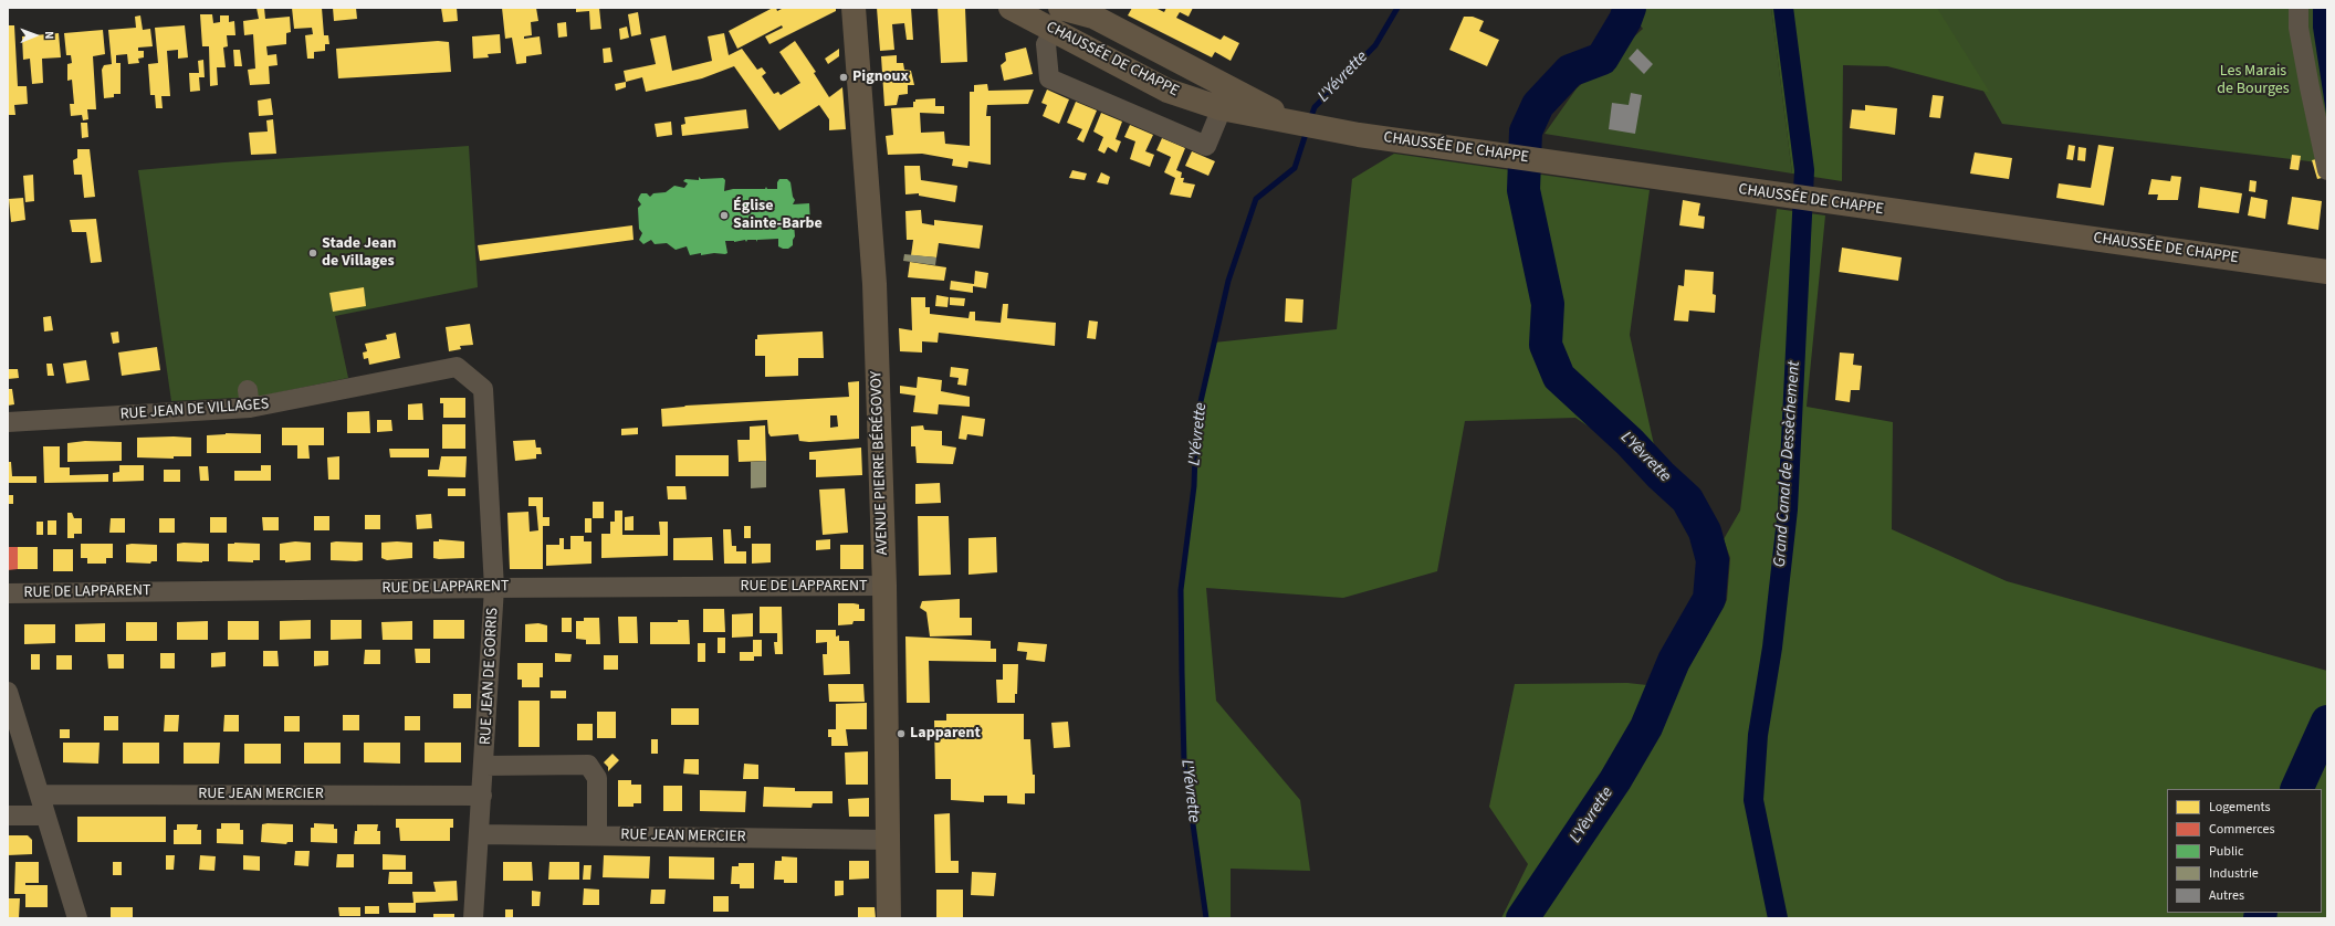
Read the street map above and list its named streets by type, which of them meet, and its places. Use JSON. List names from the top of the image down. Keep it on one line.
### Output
{"streets":{"main road":["CHAUSSÉE DE CHAPPE","AVENUE PIERRE BÉRÉGOVOY"],"street":["RUE JEAN DE VILLAGES","RUE DE LAPPARENT","RUE JEAN DE GORRIS","RUE JEAN MERCIER"]},"crossings":[["RUE JEAN DE VILLAGES","RUE JEAN DE GORRIS"],["AVENUE PIERRE BÉRÉGOVOY","RUE DE LAPPARENT"],["AVENUE PIERRE BÉRÉGOVOY","RUE JEAN MERCIER"],["RUE DE LAPPARENT","RUE JEAN DE GORRIS"],["RUE JEAN DE GORRIS","RUE JEAN MERCIER"]],"water":["L'Yévrette","L'Yèvrette","Grand Canal de Dessèchement"],"parks":["Les Marais de Bourges"],"places":["Pignoux","Église Sainte-Barbe","Stade Jean de Villages","Lapparent"],"legend":["Logements","Commerces","Public","Industrie","Autres"],"north":"right"}
